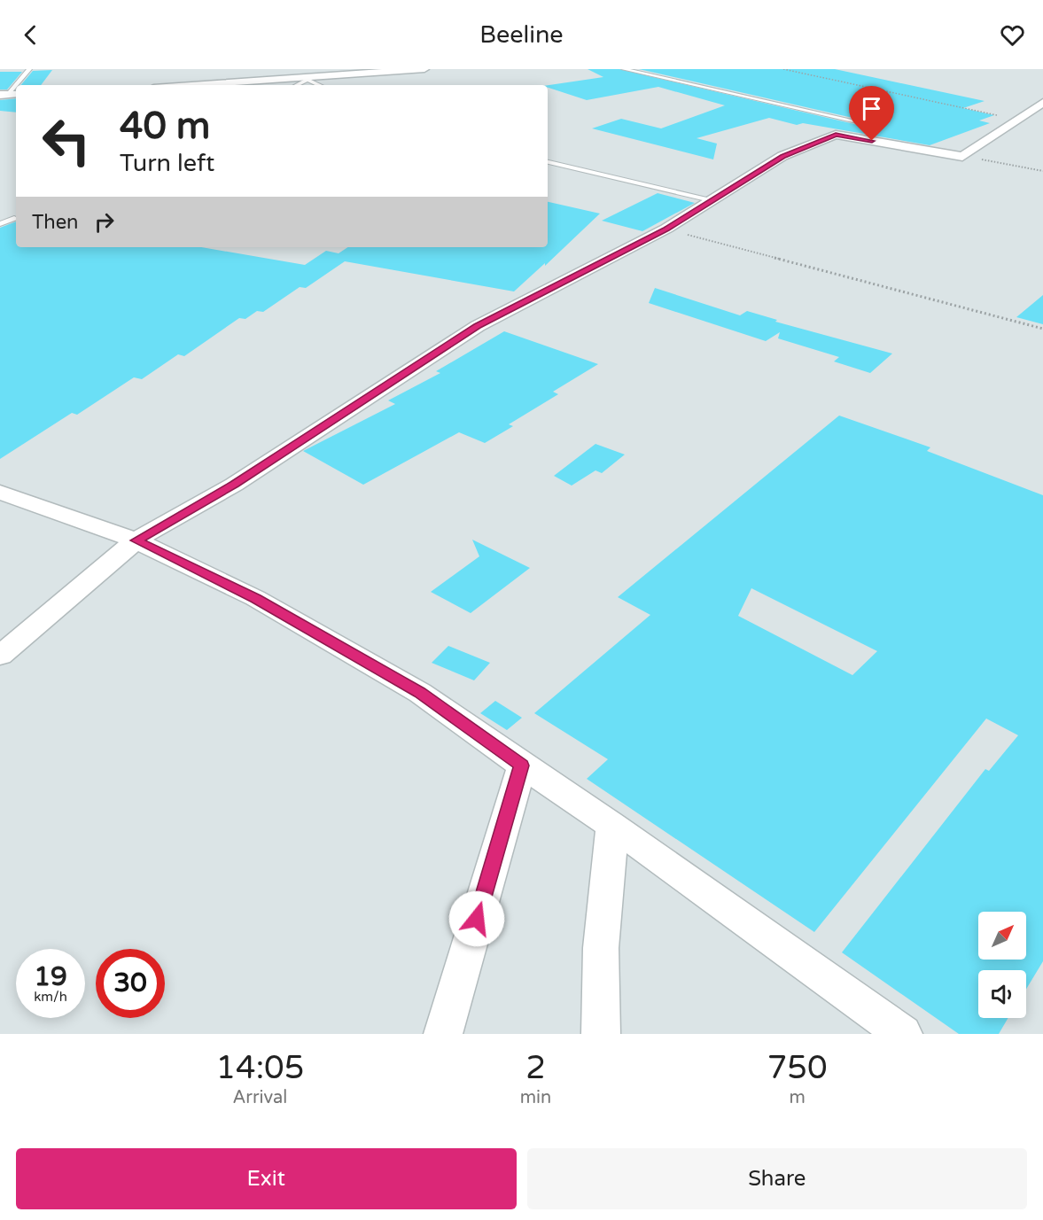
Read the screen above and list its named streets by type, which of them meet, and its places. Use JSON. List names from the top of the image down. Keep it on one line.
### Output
{"north":"top right","page":{"header":"Beeline","turn":["40 m","Turn left"],"then":"Then","speed":"19 km/h","limit":"30","eta":["14:05","Arrival","2","min","750","m"],"buttons":["Exit","Share"]}}
